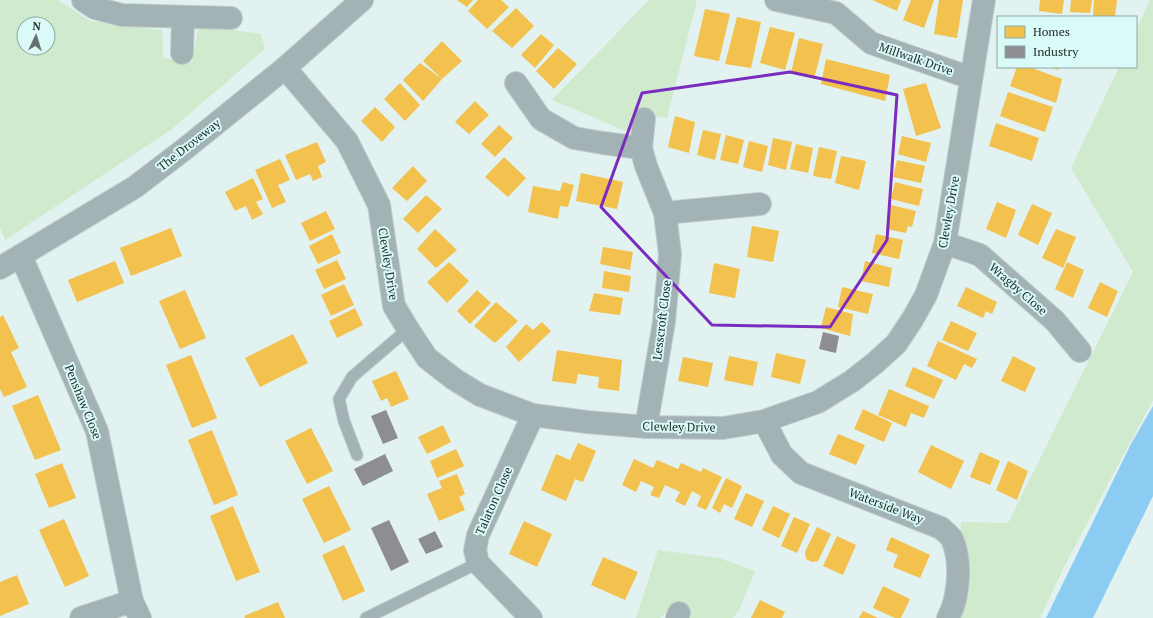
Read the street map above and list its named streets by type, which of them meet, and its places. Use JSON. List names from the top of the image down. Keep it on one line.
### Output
{"streets":{"street":["Millwalk Drive","The Droveway","Clewley Drive","Wragby Close","Lesscroft Close","Penshaw Close","Talaton Close","Waterside Way"]},"crossings":[["Millwalk Drive","Clewley Drive"],["The Droveway","Clewley Drive"],["The Droveway","Penshaw Close"],["Clewley Drive","Wragby Close"],["Clewley Drive","Lesscroft Close"],["Clewley Drive","Talaton Close"],["Clewley Drive","Waterside Way"]],"legend":["Homes","Industry"],"north":"top"}
